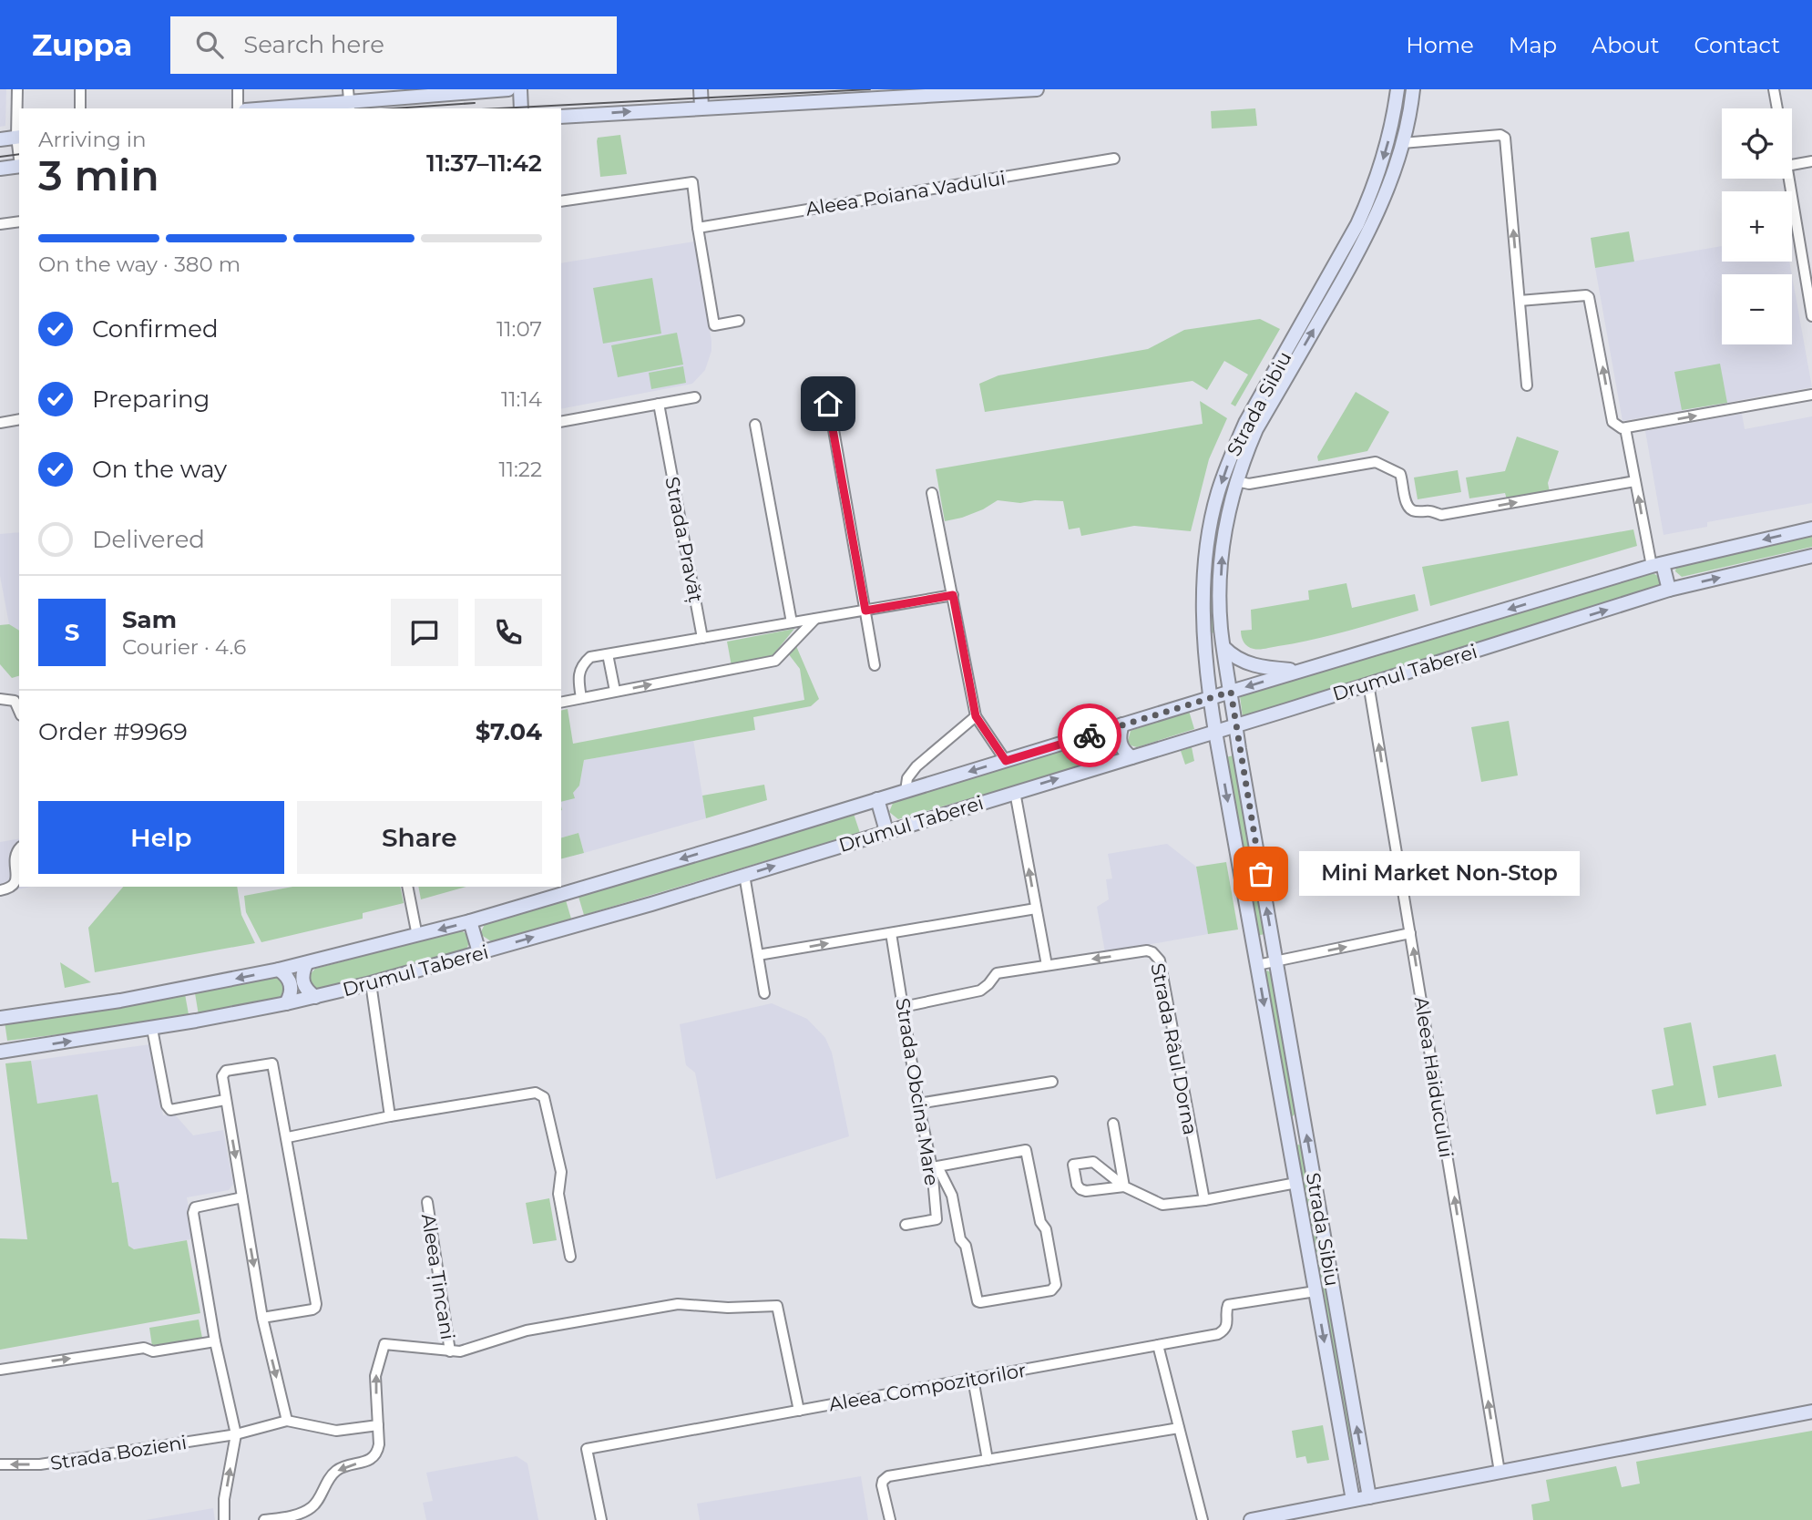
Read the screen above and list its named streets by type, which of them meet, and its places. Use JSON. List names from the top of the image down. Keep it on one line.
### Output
{"streets":{"main road":["Strada Sibiu","Drumul Taberei"],"street":["Aleea Poiana Vadului","Strada Pravăț","Strada Râul Dorna","Aleea Haiducului","Strada Obcina Mare","Aleea Țincani","Aleea Compozitorilor","Strada Bozieni"]},"crossings":[["Strada Sibiu","Drumul Taberei"],["Strada Sibiu","Aleea Compozitorilor"],["Drumul Taberei","Aleea Haiducului"]],"one_way":["Aleea Haiducului","Strada Bozieni"],"places":["Mini Market Non-Stop"],"page":{"header":"Zuppa","search":"Search here","nav":["Home","Map","About","Contact"],"map_buttons":["+","−"],"heading":["3 min","Arriving in","11:37–11:42"],"panel":["Sam","Courier · 4.6","Order #9969","$7.04"],"bar":"On the way · 380 m","list":[["Confirmed","11:07"],["Preparing","11:14"],["On the way","11:22"],"Delivered"],"round":"S","buttons":["Help","Share"],"bubble":"Mini Market Non-Stop"}}
